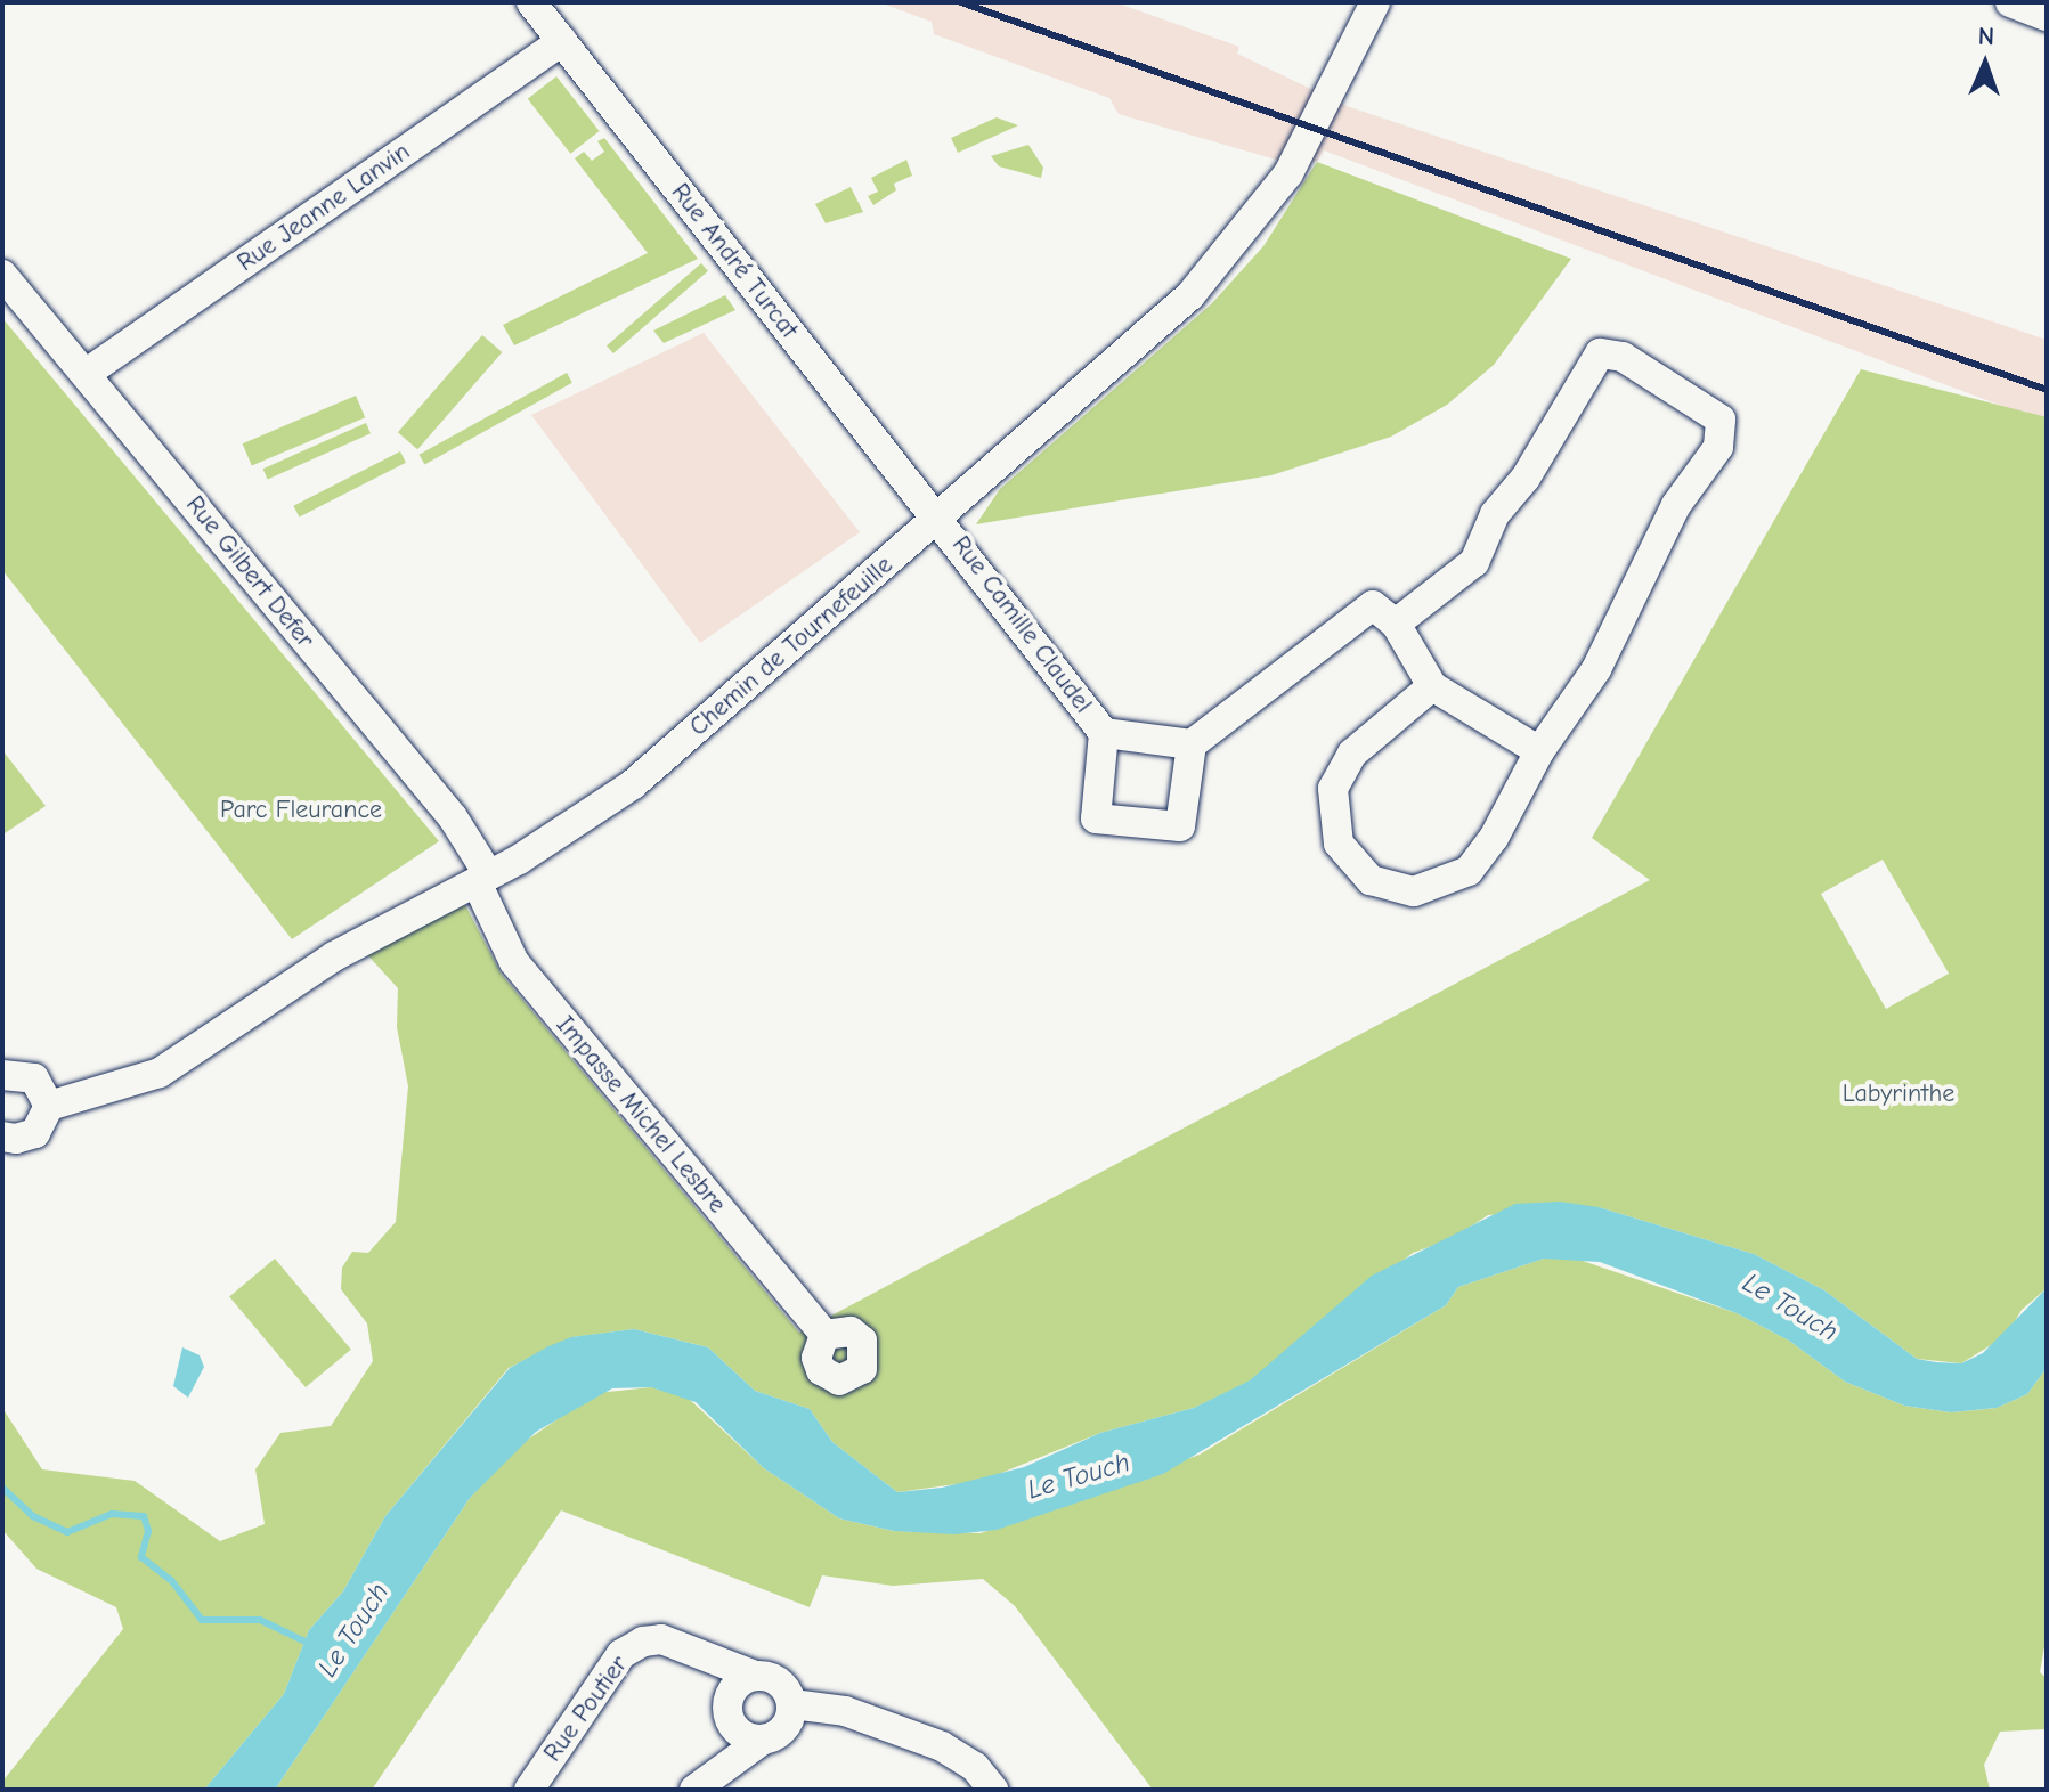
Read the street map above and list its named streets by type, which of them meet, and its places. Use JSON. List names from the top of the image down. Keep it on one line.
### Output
{"streets":{"street":["Rue Jeanne Lanvin","Rue André Turcat","Rue Gilbert Defer","Rue Camille Claudel","Chemin de Tournefeuille","Impasse Michel Lesbre","Rue Poutier"]},"crossings":[["Rue Jeanne Lanvin","Rue André Turcat"],["Rue Jeanne Lanvin","Rue Gilbert Defer"],["Rue André Turcat","Rue Camille Claudel"],["Rue André Turcat","Chemin de Tournefeuille"],["Rue Gilbert Defer","Chemin de Tournefeuille"],["Rue Gilbert Defer","Impasse Michel Lesbre"],["Rue Camille Claudel","Chemin de Tournefeuille"],["Chemin de Tournefeuille","Impasse Michel Lesbre"]],"water":["Le Touch"],"parks":["Parc Fleurance","Labyrinthe"],"north":"top"}
